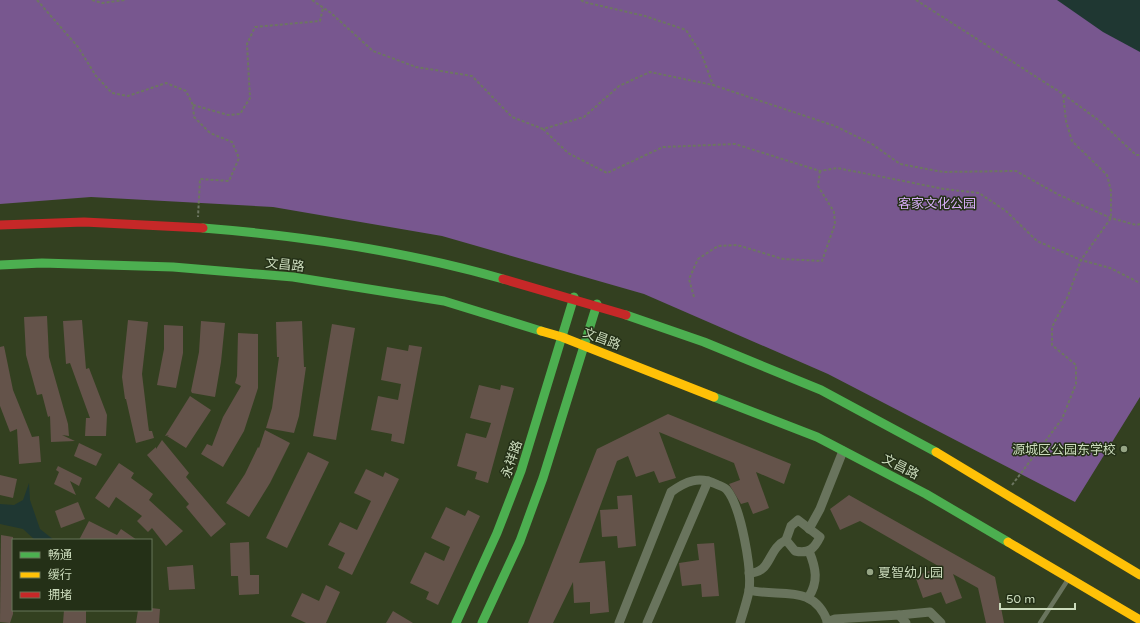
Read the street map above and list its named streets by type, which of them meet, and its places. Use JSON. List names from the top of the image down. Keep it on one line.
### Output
{"streets":{"street":["文昌路","永祥路"]},"crossings":[["文昌路","永祥路"]],"parks":["客家文化公园"],"places":["源城区公园东学校","夏智幼儿园"],"legend":["畅通","缓行","拥堵"],"scale_bar":"50 m"}
